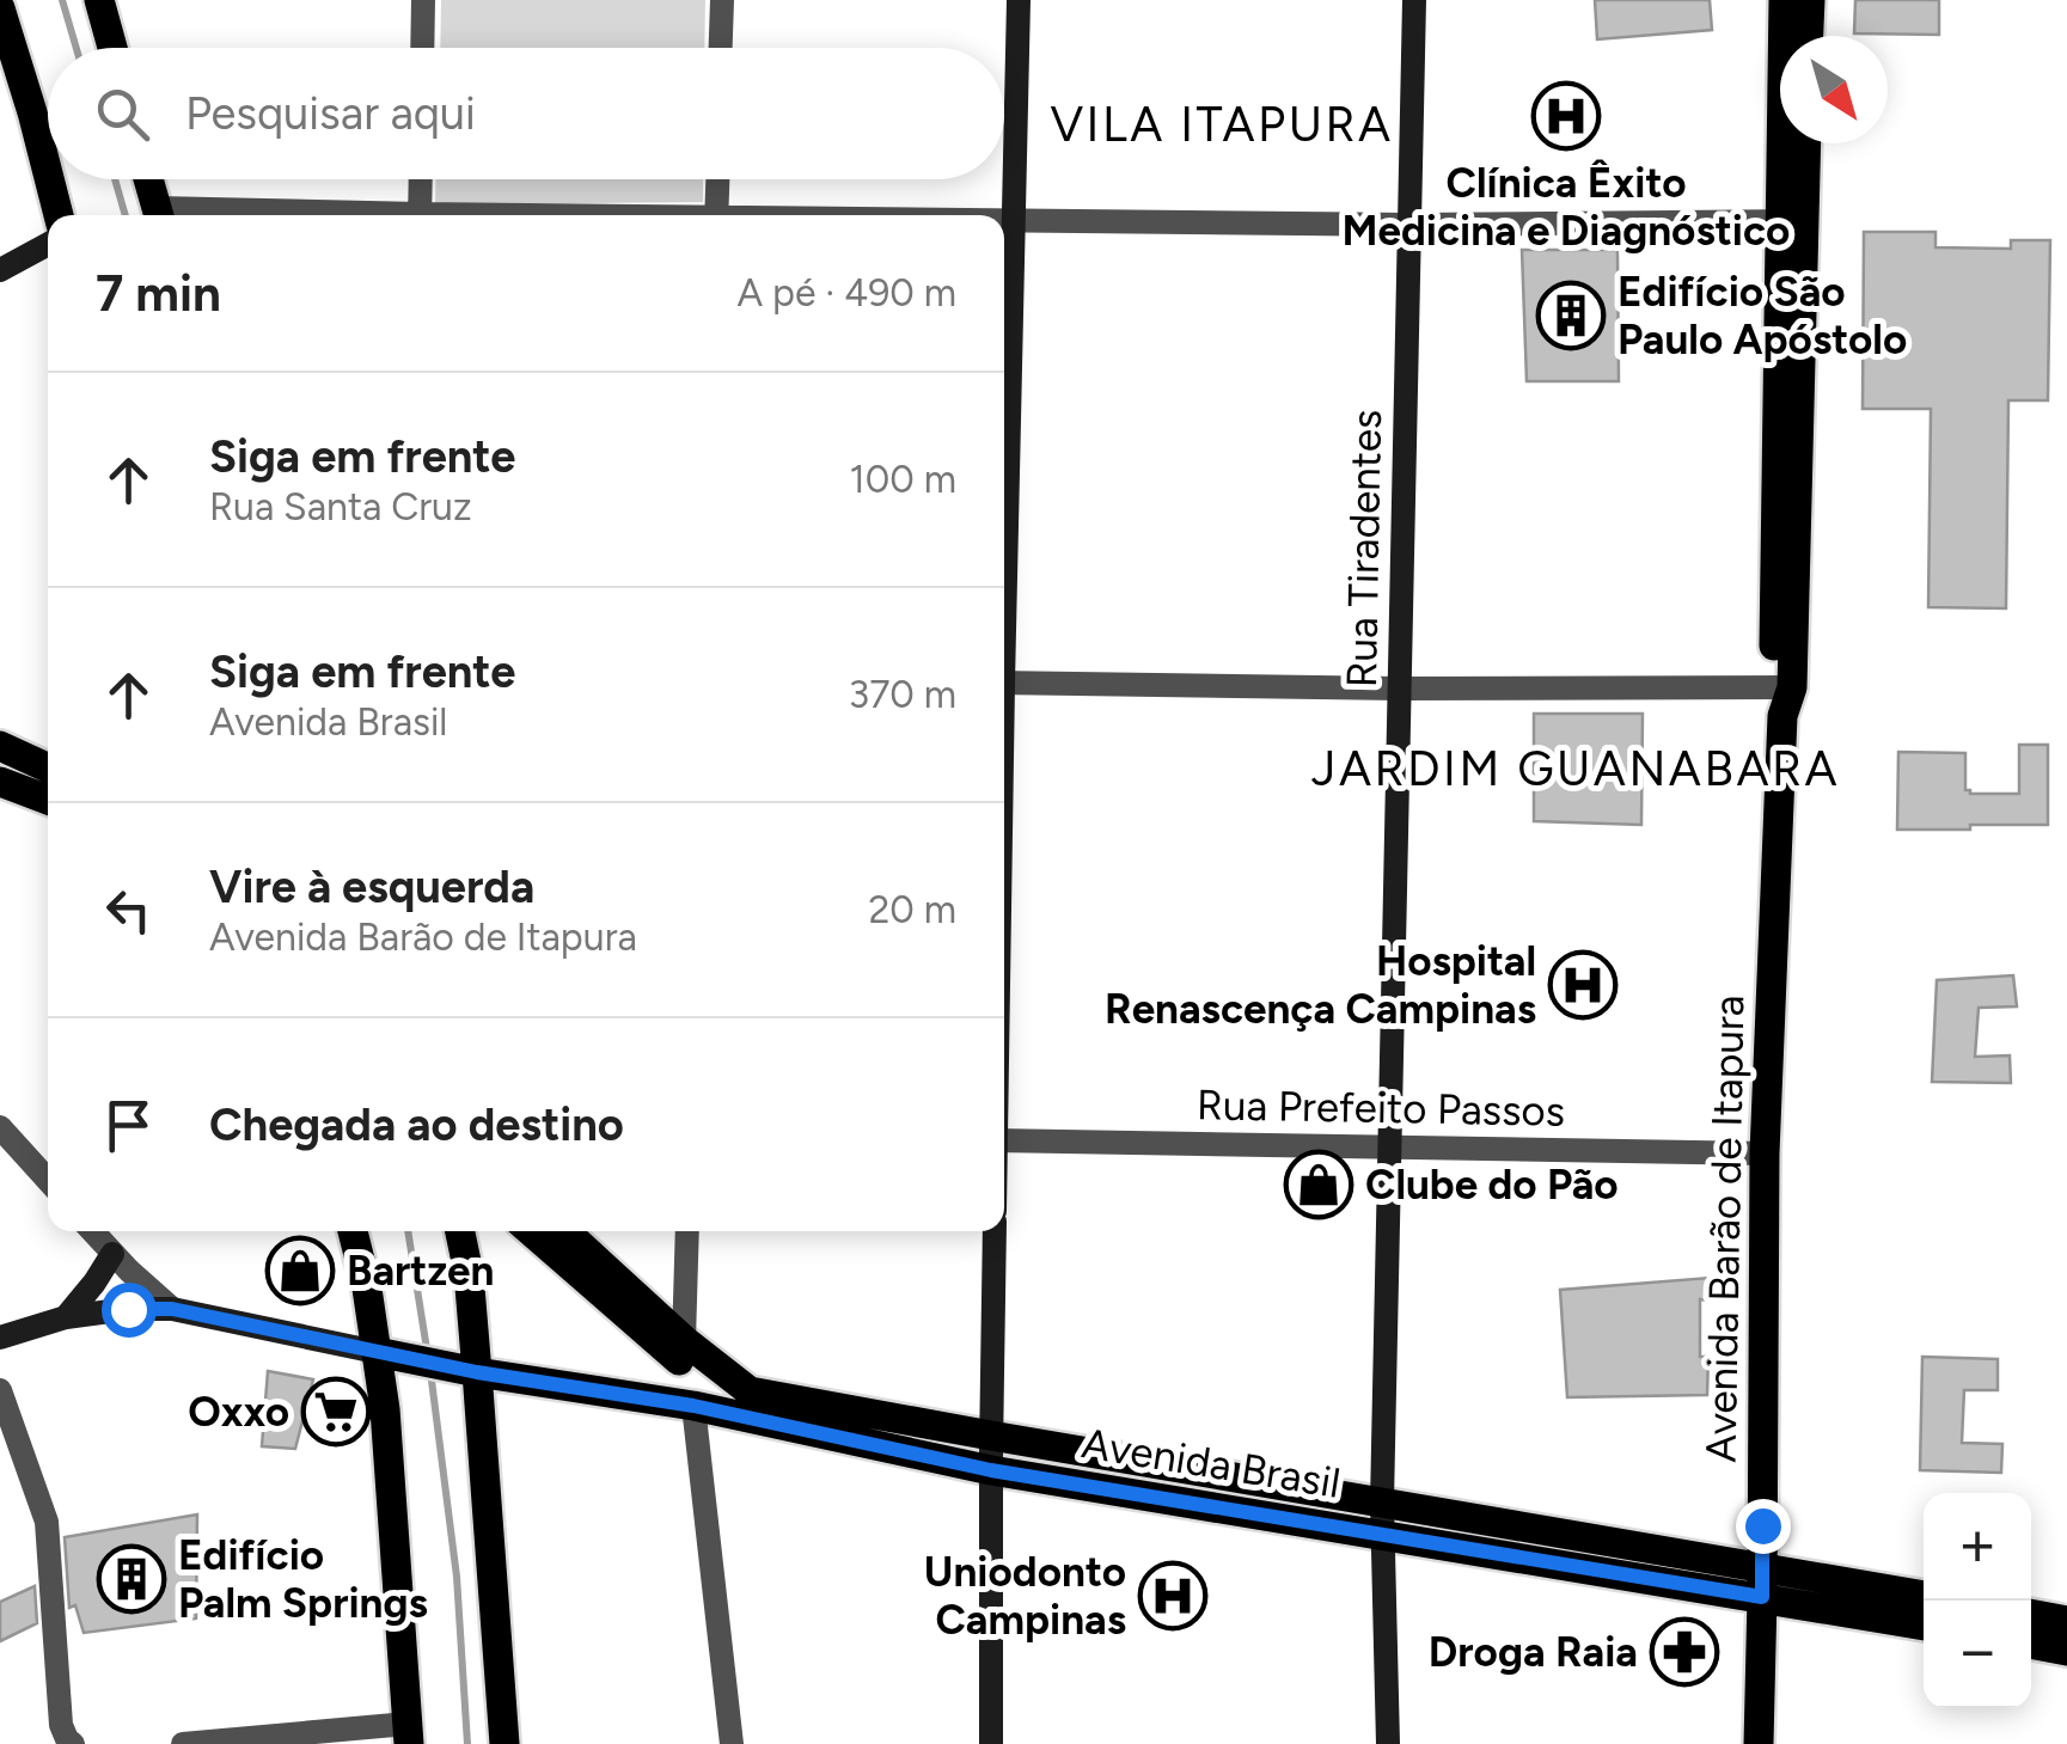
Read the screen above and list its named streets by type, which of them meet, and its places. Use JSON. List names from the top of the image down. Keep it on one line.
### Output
{"streets":{"main road":["Rua Tiradentes","Avenida Barão de Itapura","Avenida Brasil"],"street":["Rua Prefeito Passos"]},"crossings":[["Rua Tiradentes","Rua Prefeito Passos"],["Rua Tiradentes","Avenida Brasil"],["Rua Prefeito Passos","Avenida Barão de Itapura"],["Avenida Barão de Itapura","Avenida Brasil"]],"districts":["VILA ITAPURA","JARDIM GUANABARA"],"places":{"hospital":["Clínica Êxito Medicina e Diagnóstico","Hospital Renascença Campinas","Uniodonto Campinas"],"building":["Edifício São Paulo Apóstolo","Edifício Palm Springs"],"shop":["Clube do Pão","Bartzen"],"supermarket":["Oxxo"],"pharmacy":["Droga Raia"]},"north":"bottom right","page":{"search":"Pesquisar aqui","heading":["7 min","A pé · 490 m"],"list":[["Siga em frente","Rua Santa Cruz","100 m"],["Siga em frente","Avenida Brasil","370 m"],["Vire à esquerda","Avenida Barão de Itapura","20 m"],"Chegada ao destino"],"map_buttons":["+","−"]}}
